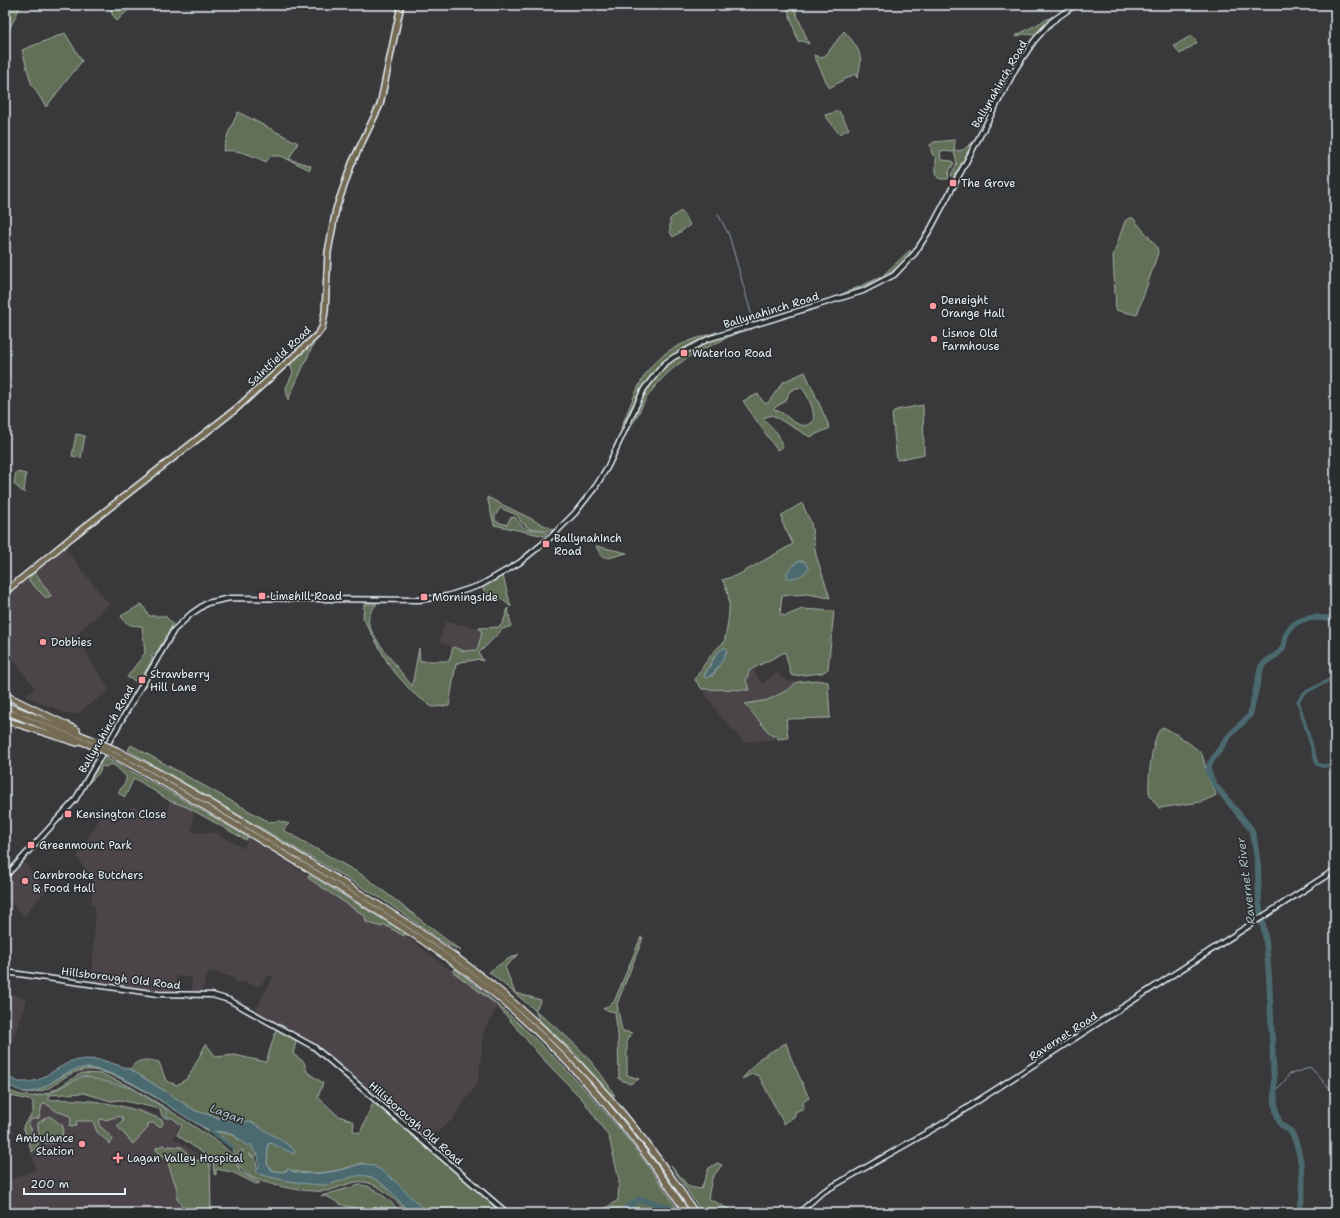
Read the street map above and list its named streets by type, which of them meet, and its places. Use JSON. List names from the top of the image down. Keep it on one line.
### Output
{"streets":{"main road":["Saintfield Road"],"street":["Ballynahinch Road","Hillsborough Old Road","Ravernet Road"]},"water":["Ravernet River","Lagan"],"places":{"transit":["The Grove","Waterloo Road","Ballynahinch Road","Limehill Road","Morningside","Strawberry Hill Lane","Kensington Close","Greenmount Park"],"other":["Deneight Orange Hall","Lisnoe Old Farmhouse","Dobbies","Carnbrooke Butchers & Food Hall","Ambulance Station"],"health":["Lagan Valley Hospital"]},"scale_bar":"200 m"}
